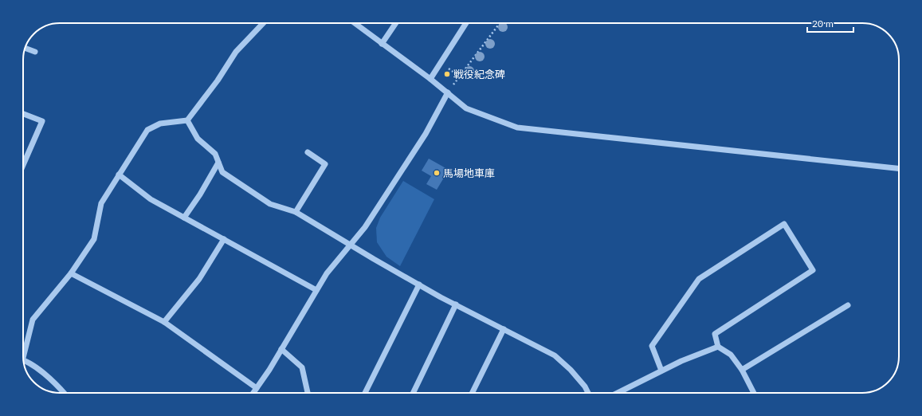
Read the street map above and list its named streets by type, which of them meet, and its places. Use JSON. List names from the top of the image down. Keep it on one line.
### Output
{"places":["戦役紀念碑","馬場地車庫"],"scale_bar":"20 m"}
